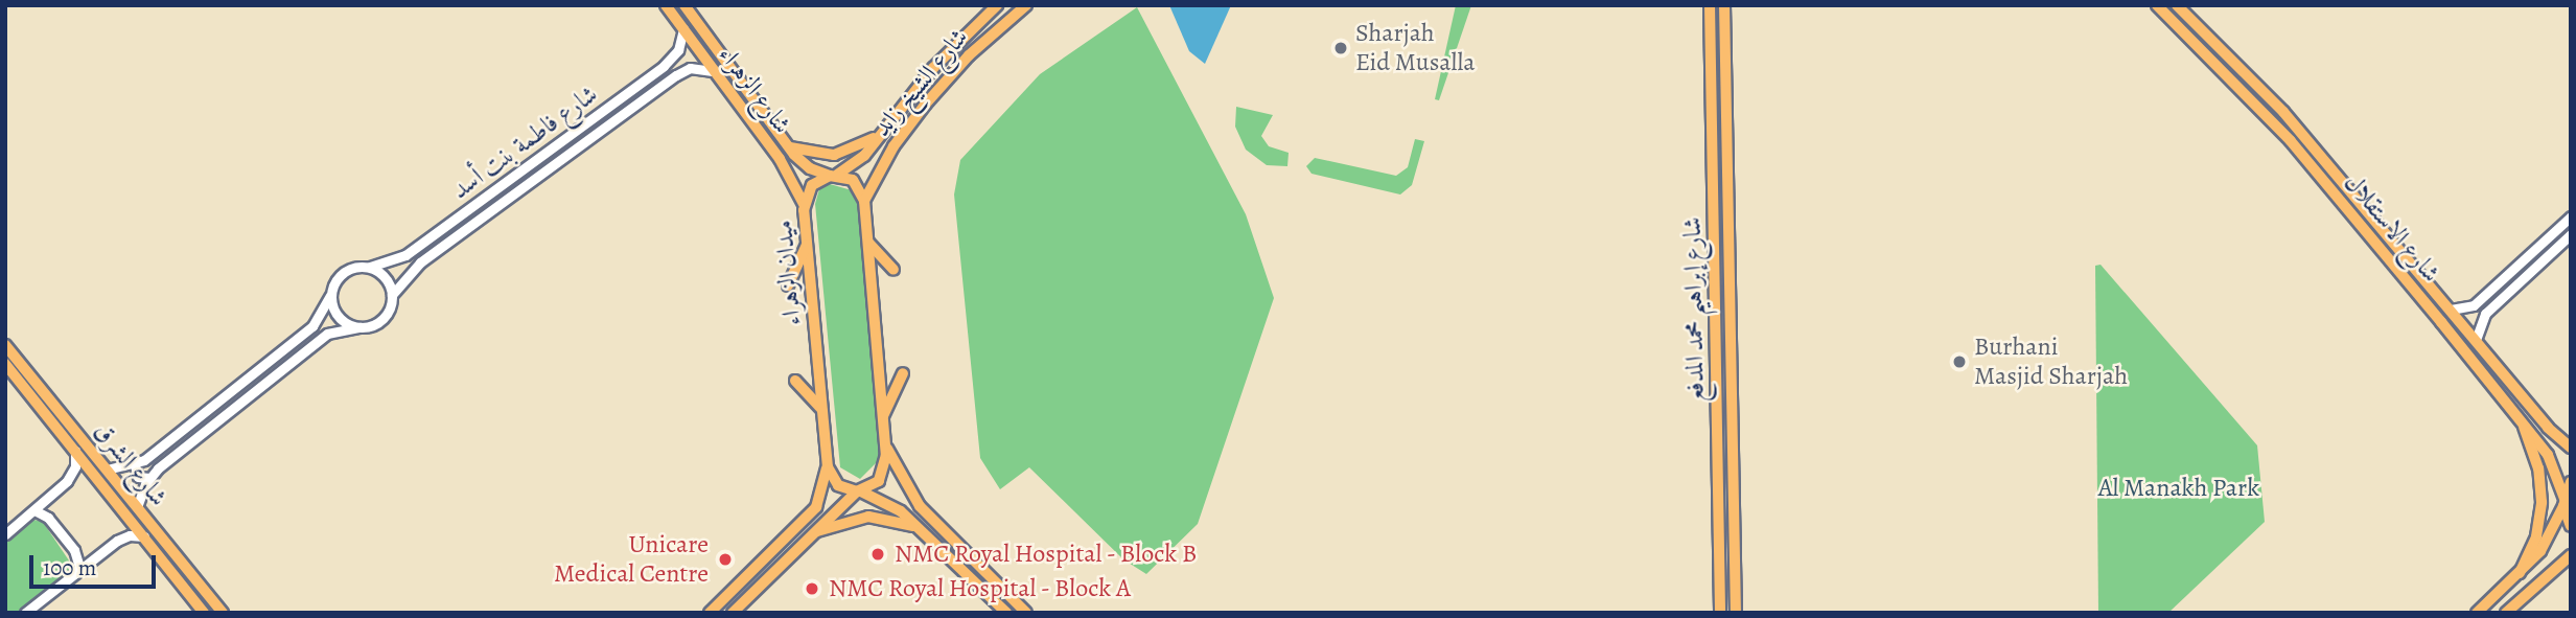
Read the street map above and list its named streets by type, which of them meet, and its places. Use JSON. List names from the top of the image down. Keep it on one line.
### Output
{"streets":{"main road":["شارع الشيخ زايد","شارع الزهراء","شارع الاستقلال","ميدان الزهراء","شارع إبراهيم محمد المدفع","شارع الشرق"],"street":["شارع فاطمة بنت أسد"]},"crossings":[["شارع الشيخ زايد","شارع الزهراء"],["شارع الشيخ زايد","ميدان الزهراء"],["شارع الزهراء","ميدان الزهراء"]],"parks":["Al Manakh Park"],"places":["Sharjah Eid Musalla","Burhani Masjid Sharjah","NMC Royal Hospital - Block B","Unicare Medical Centre","NMC Royal Hospital - Block A"],"scale_bar":"100 m"}
